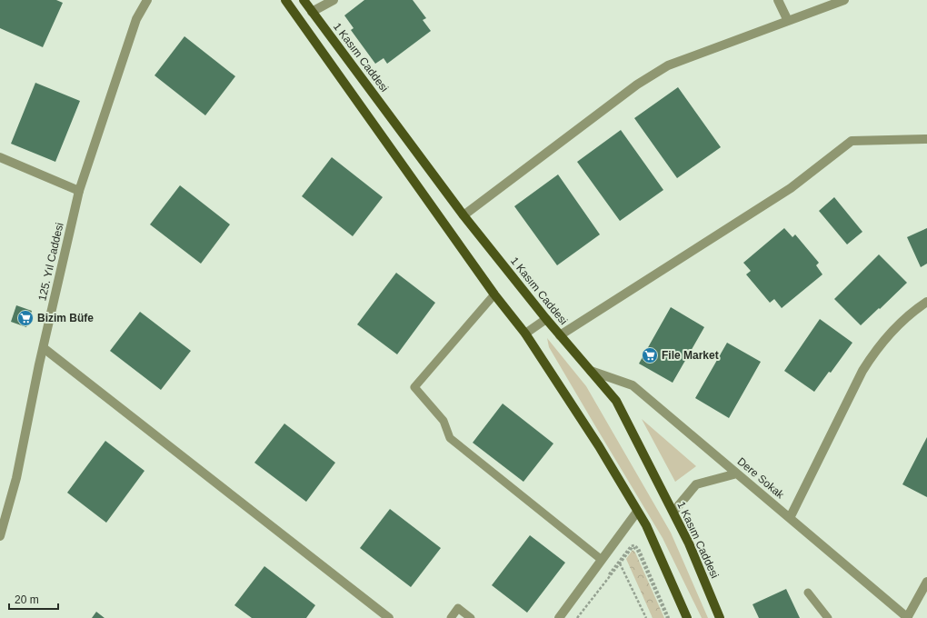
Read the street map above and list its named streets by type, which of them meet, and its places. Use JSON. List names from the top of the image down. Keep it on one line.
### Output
{"streets":{"main road":["1 Kasım Caddesi"],"street":["125. Yıl Caddesi","Dere Sokak"]},"crossings":[["1 Kasım Caddesi","Dere Sokak"]],"places":{"supermarket":["Bizim Büfe","File Market"]},"scale_bar":"20 m"}
